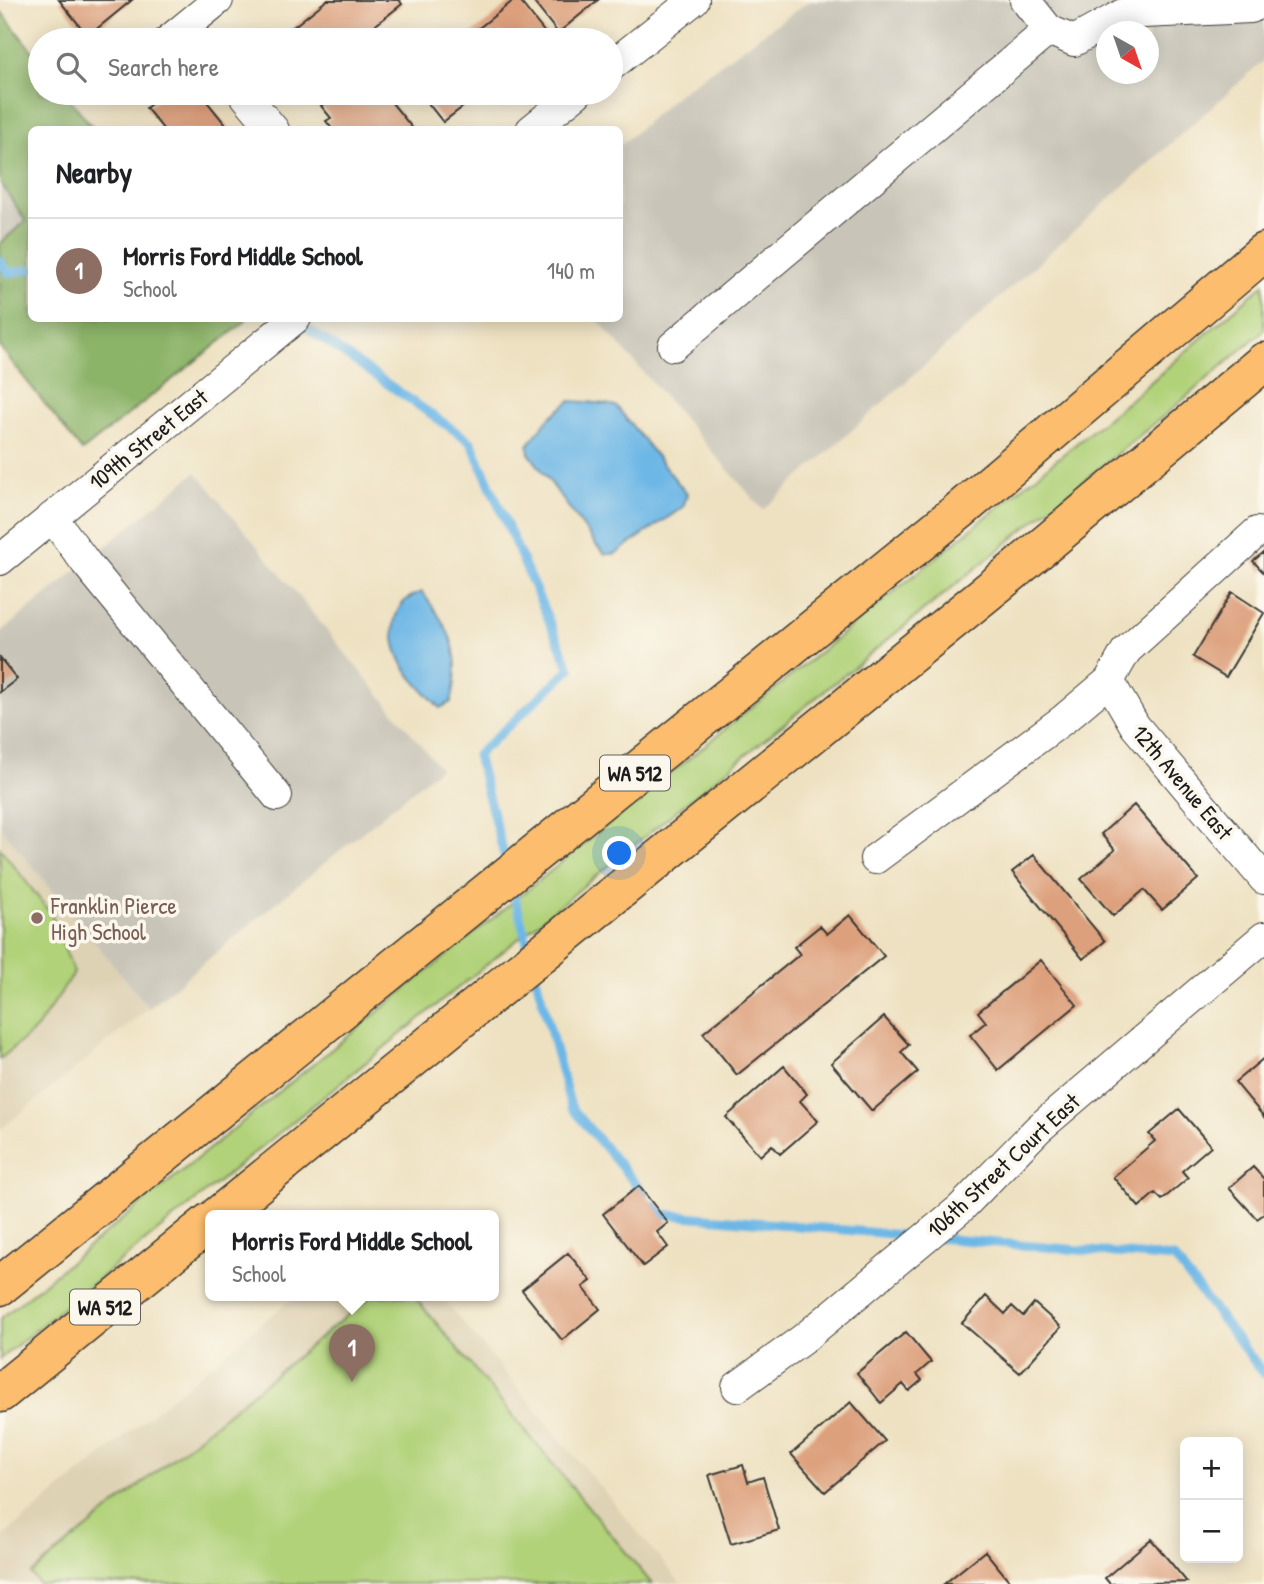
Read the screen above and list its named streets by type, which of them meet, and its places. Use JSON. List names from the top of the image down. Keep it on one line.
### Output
{"streets":{"highway":["WA 512"],"street":["109th Street East","12th Avenue East","106th Street Court East"]},"places":["Franklin Pierce High School"],"north":"bottom right","page":{"search":"Search here","heading":"Nearby","list":[{"mark":"1","name":"Morris Ford Middle School","note":"School","value":"140 m"}],"popup":["Morris Ford Middle School","School"],"pins":"1","map_buttons":["+","−"]}}
